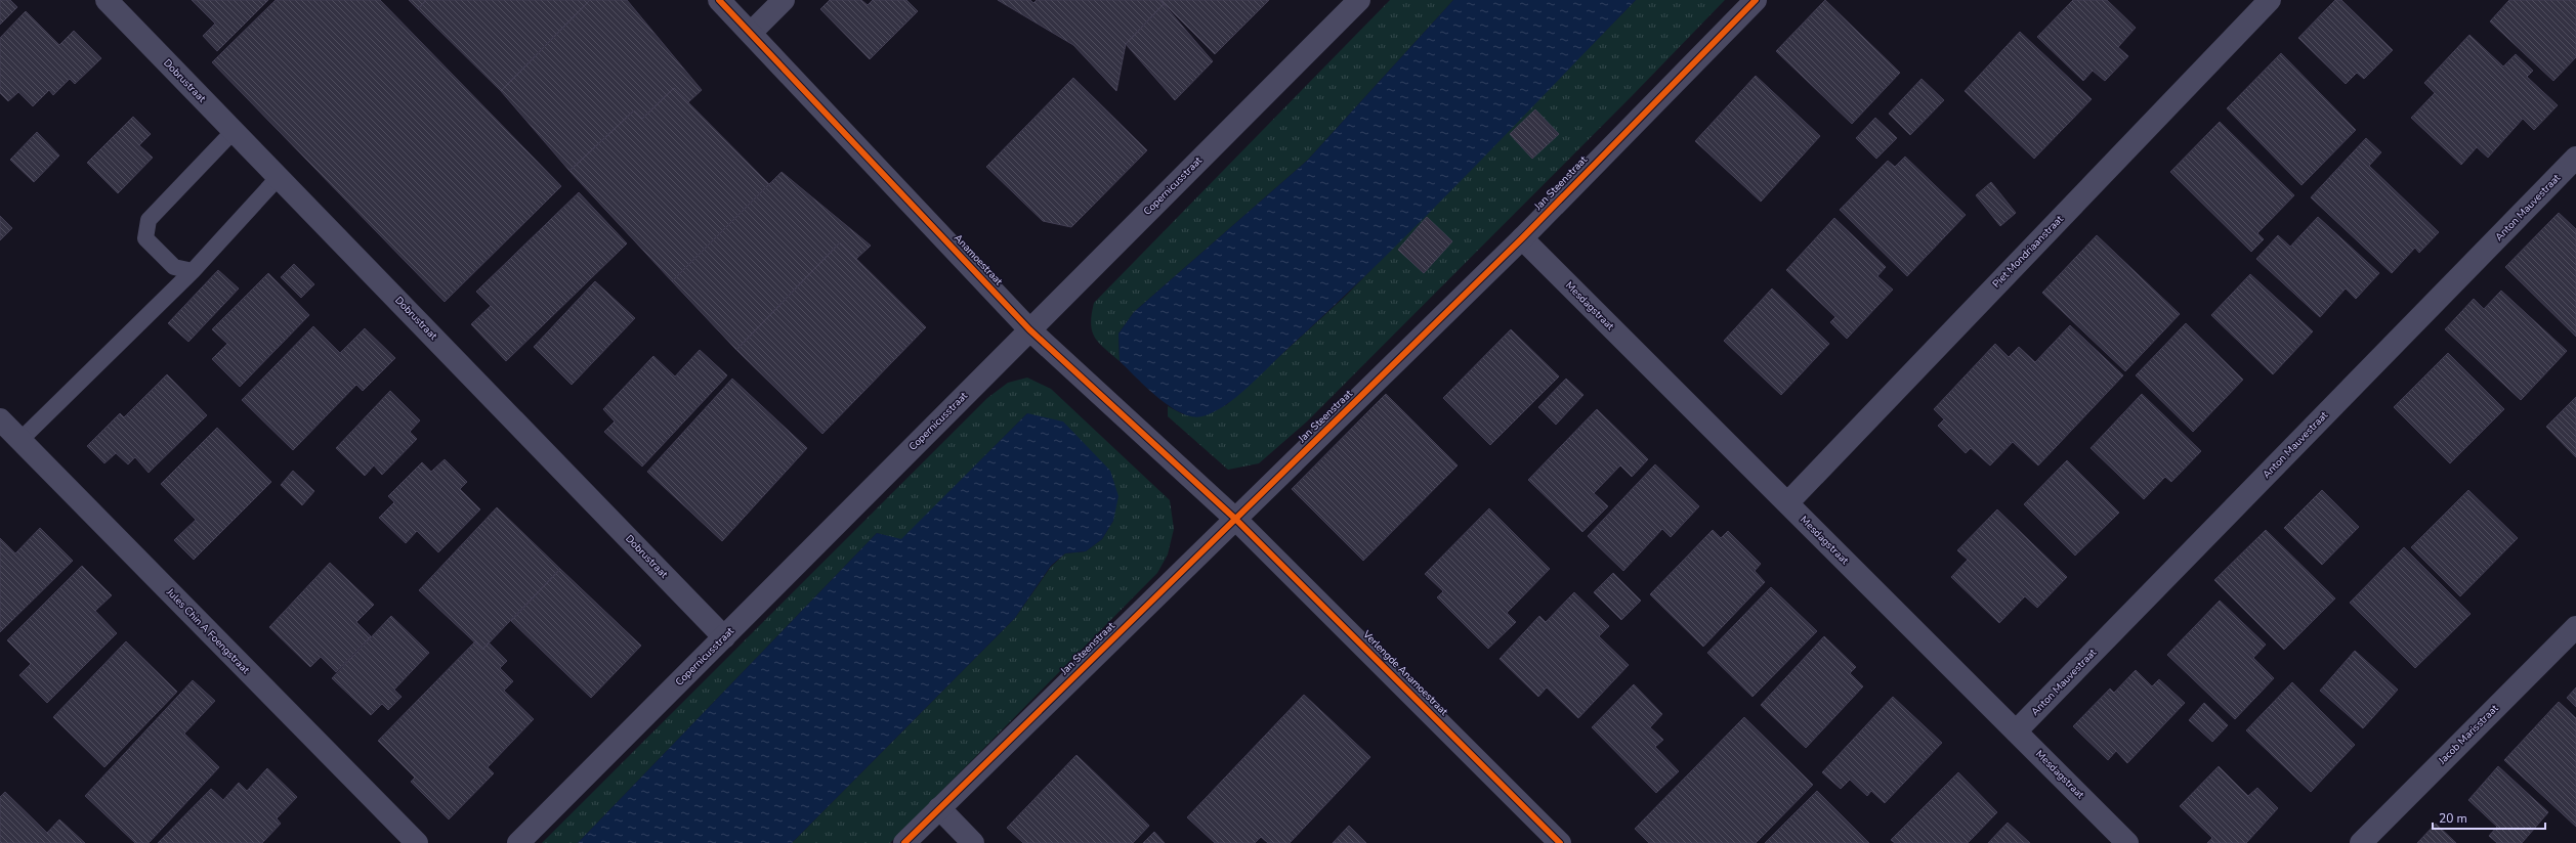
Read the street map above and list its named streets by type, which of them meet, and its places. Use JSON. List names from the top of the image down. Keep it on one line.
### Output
{"streets":{"street":["Dobrustraat","Jan Steenstraat","Copernicusstraat","Anton Mauvestraat","Piet Mondriaanstraat","Anamoestraat","Mesdagstraat","Jules Chin A Foengstraat","Verlengde Anamoestraat","Jacob Marisstraat"]},"crossings":[["Dobrustraat","Copernicusstraat"],["Jan Steenstraat","Anamoestraat"],["Jan Steenstraat","Mesdagstraat"],["Jan Steenstraat","Verlengde Anamoestraat"],["Copernicusstraat","Anamoestraat"],["Anton Mauvestraat","Mesdagstraat"],["Piet Mondriaanstraat","Mesdagstraat"],["Anamoestraat","Verlengde Anamoestraat"]],"scale_bar":"20 m"}
